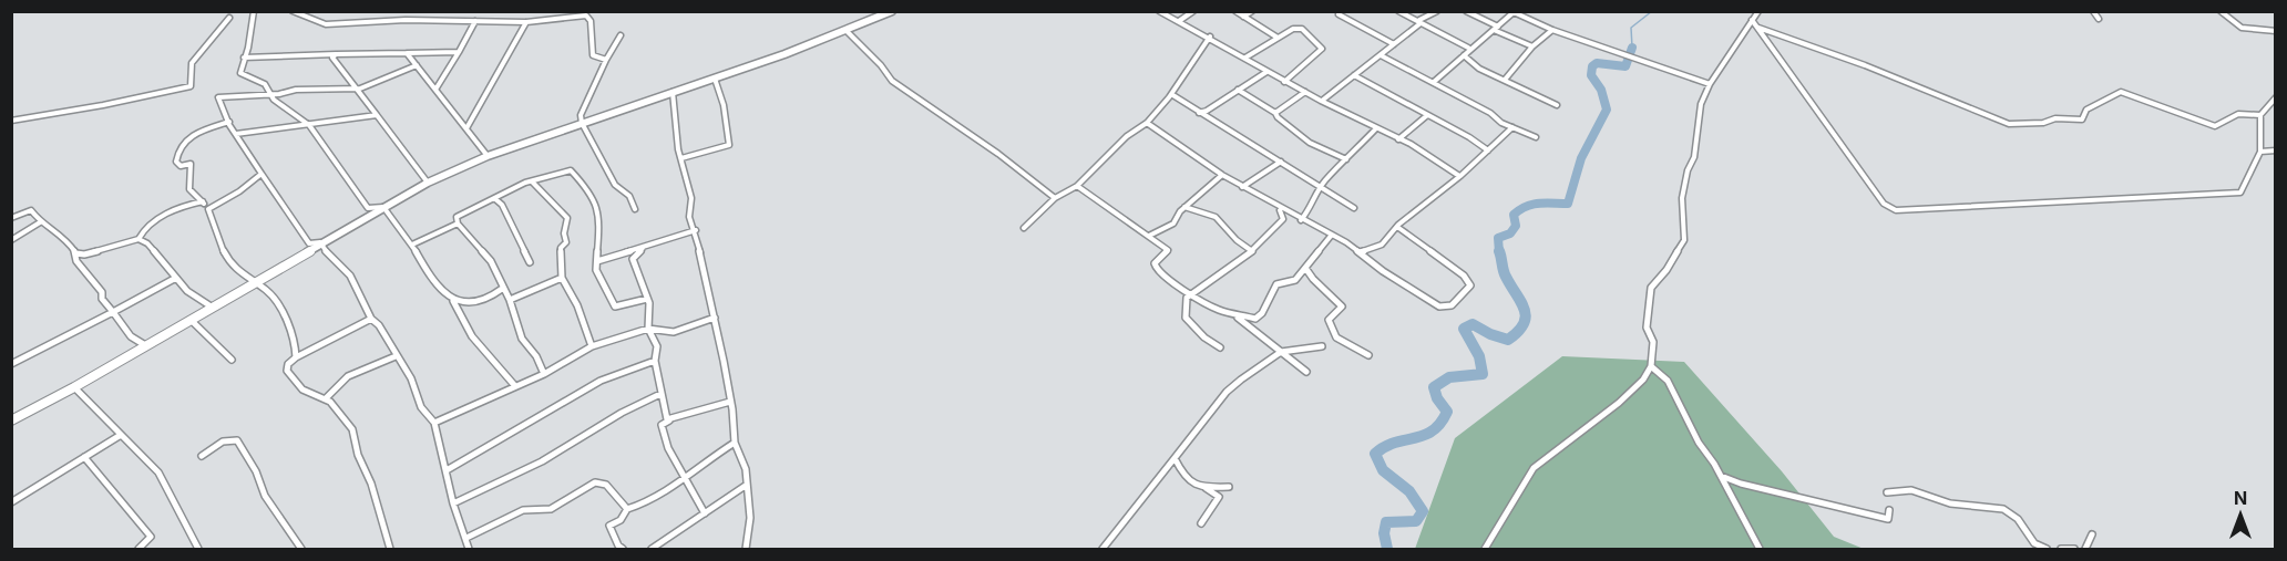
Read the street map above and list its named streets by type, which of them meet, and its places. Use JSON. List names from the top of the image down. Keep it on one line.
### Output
{"north":"top"}
